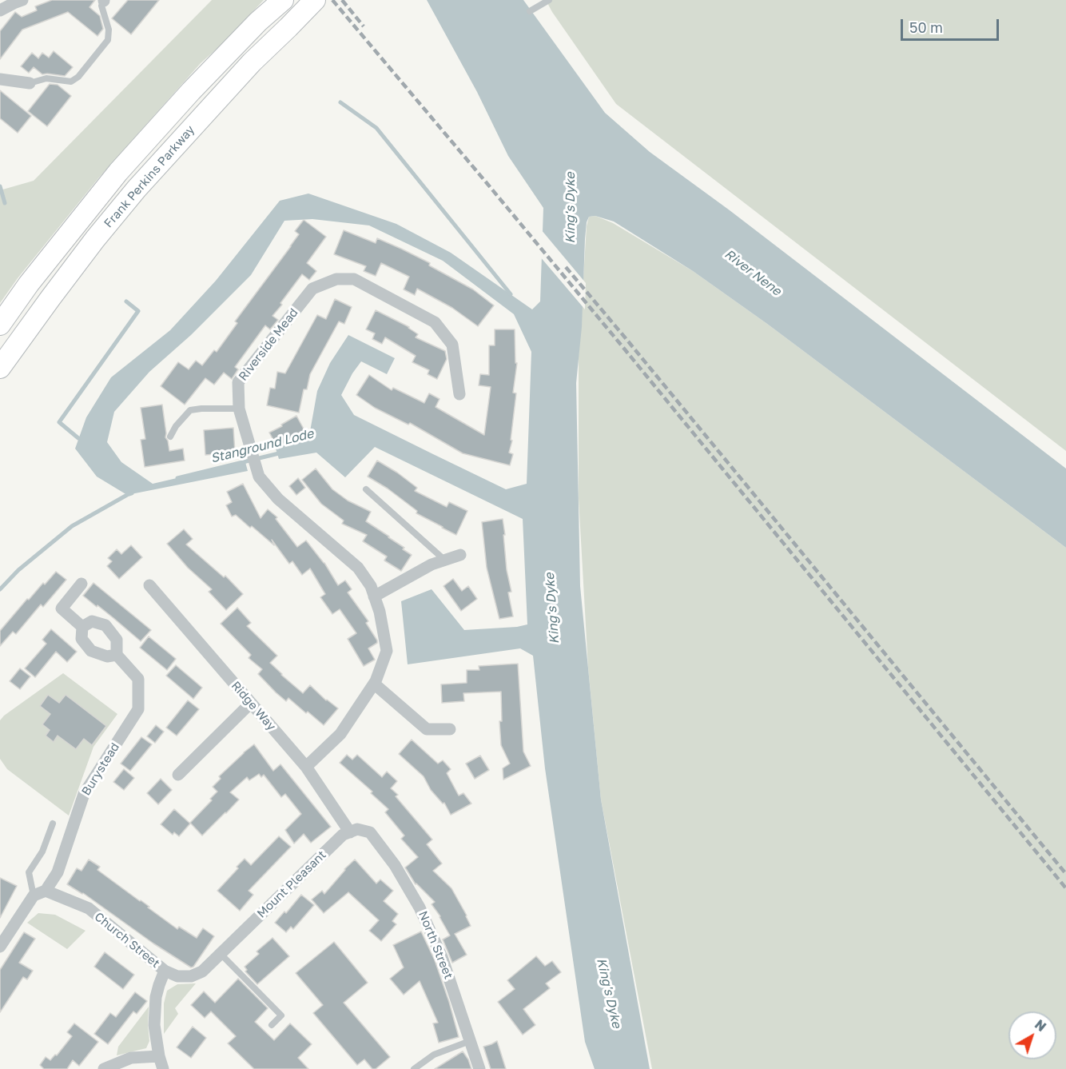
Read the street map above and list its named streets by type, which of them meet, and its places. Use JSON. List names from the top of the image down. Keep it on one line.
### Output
{"streets":{"highway":["Frank Perkins Parkway"],"street":["Riverside Mead","Ridge Way","Burystead","Mount Pleasant","Church Street","North Street"]},"crossings":[["Riverside Mead","Ridge Way"],["Ridge Way","Mount Pleasant"],["Ridge Way","North Street"],["Burystead","Church Street"],["Mount Pleasant","Church Street"],["Mount Pleasant","North Street"]],"water":["King's Dyke","River Nene","Stanground Lode"],"scale_bar":"50 m","north":"top right"}
